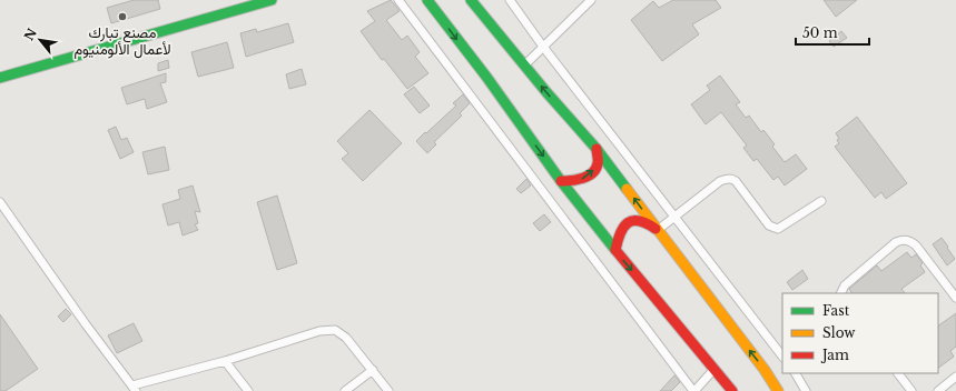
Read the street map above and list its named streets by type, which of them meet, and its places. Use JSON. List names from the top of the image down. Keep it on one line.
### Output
{"places":["مصنع تبارك لأعمال الألومنيوم"],"legend":["Fast","Slow","Jam"],"scale_bar":"50 m","north":"top left"}
